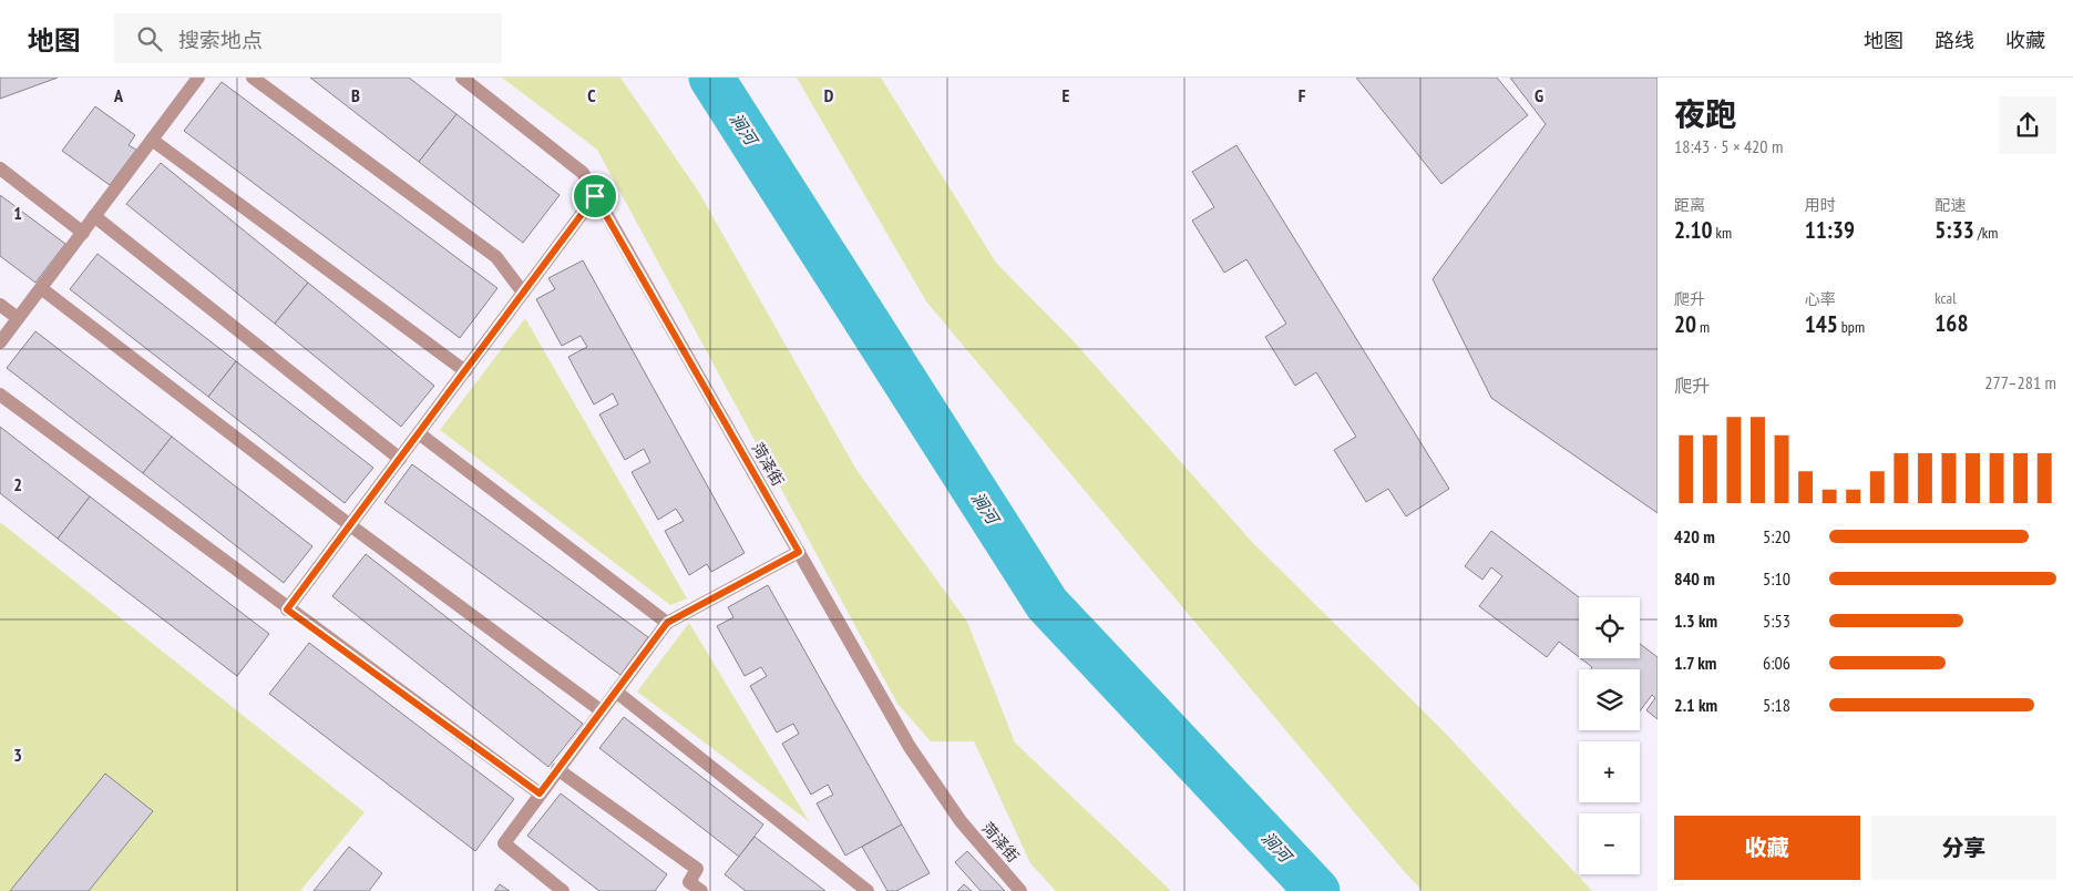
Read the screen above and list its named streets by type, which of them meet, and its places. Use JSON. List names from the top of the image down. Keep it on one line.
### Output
{"streets":{"street":["菏泽街"]},"water":["涧河"],"page":{"header":"地图","search":"搜索地点","nav":["地图","路线","收藏"],"heading":["夜跑","18:43 · 5 × 420 m"],"stats":[["距离","2.10 km"],["用时","11:39"],["配速","5:33 /km"],["爬升","20 m"],["心率","145 bpm"],["kcal","168"]],"chart":["爬升","277–281 m"],"list":[{"name":"420 m","note":"5:20"},{"name":"840 m","note":"5:10"},{"name":"1.3 km","note":"5:53"},{"name":"1.7 km","note":"6:06"},{"name":"2.1 km","note":"5:18"}],"map_buttons":["+","−"],"buttons":["收藏","分享"]},"grid":{"columns":["A","B","C","D","E","F","G"],"rows":["1","2","3"]}}
